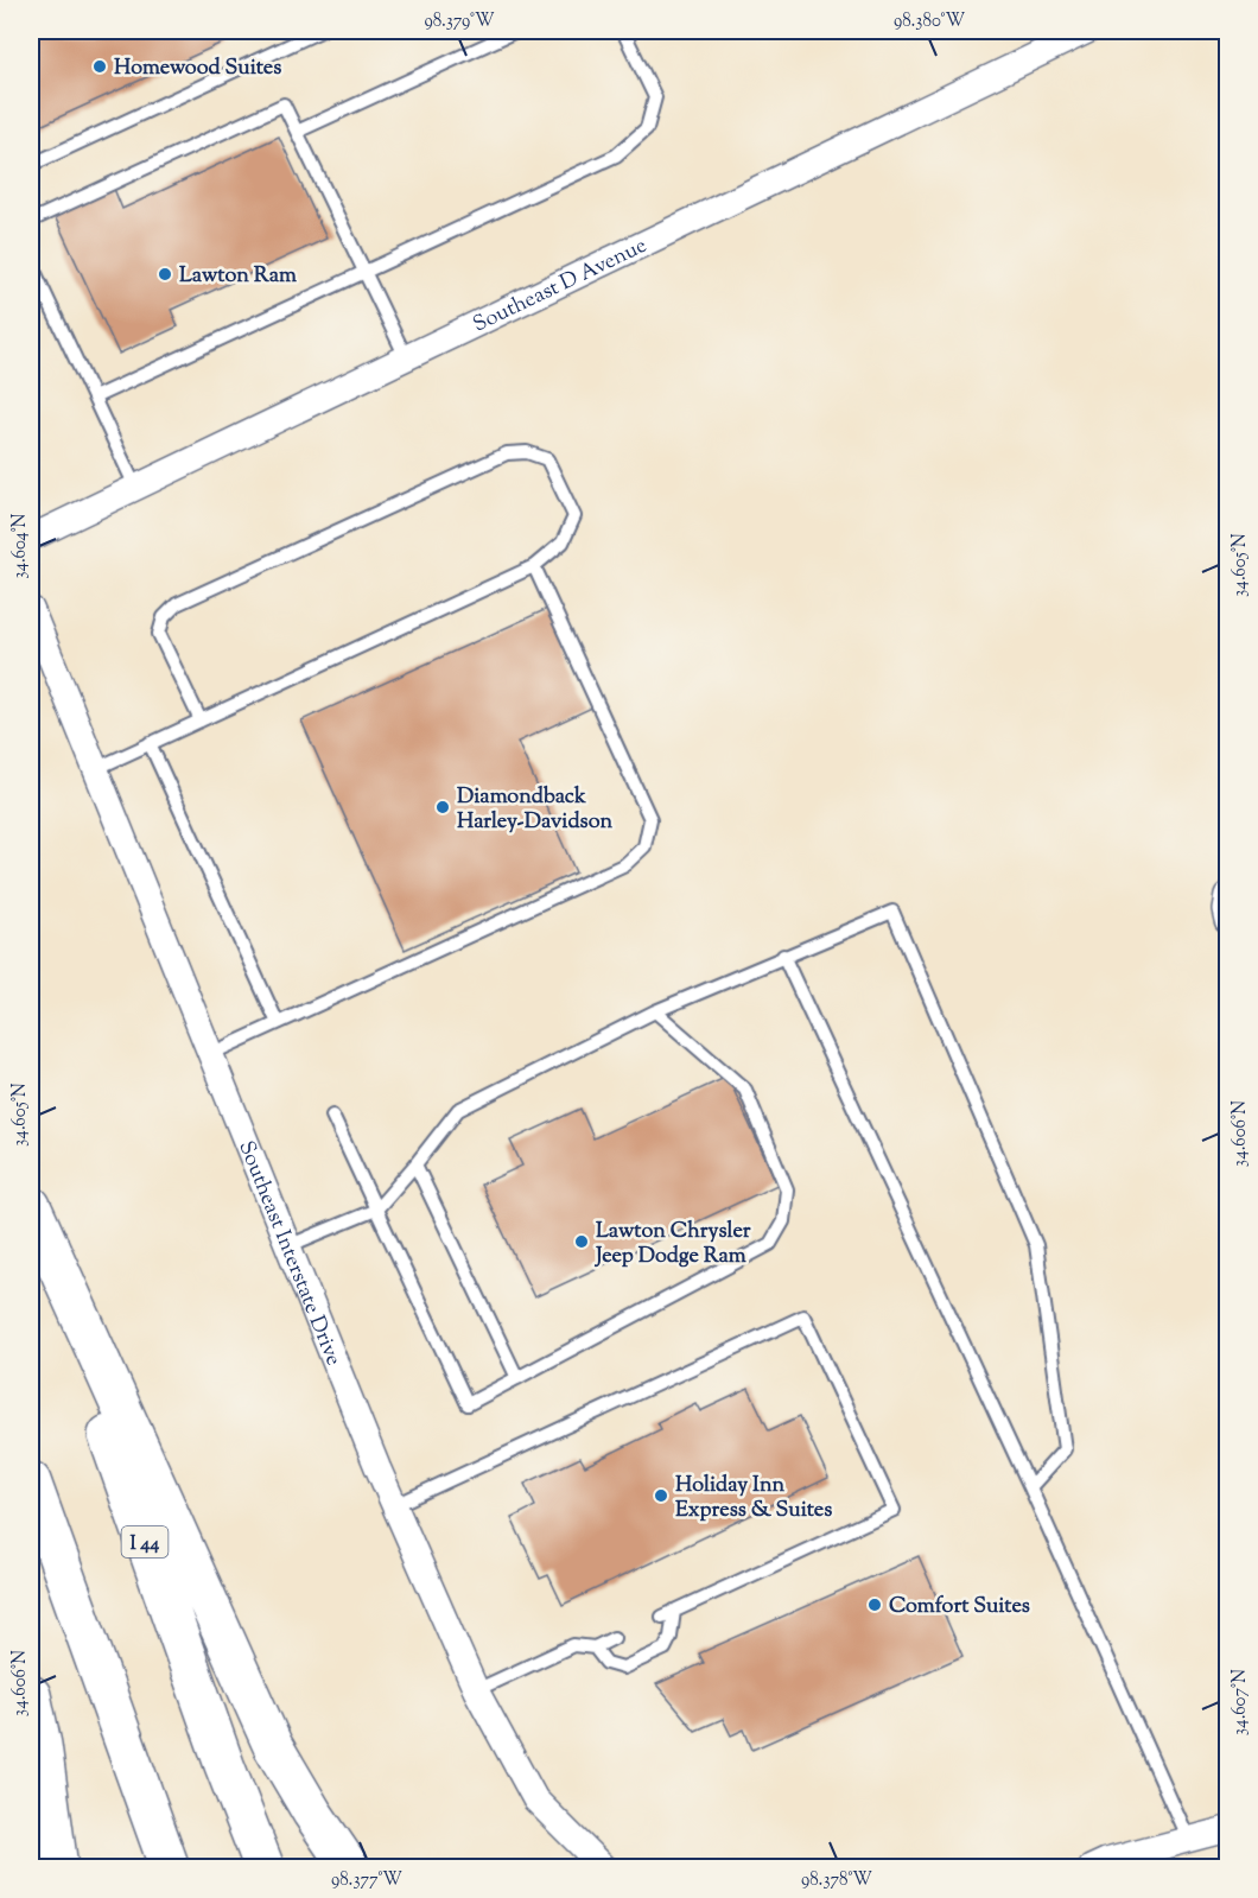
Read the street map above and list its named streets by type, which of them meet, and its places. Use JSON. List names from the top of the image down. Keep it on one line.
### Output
{"streets":{"highway":["I 44"],"street":["Southeast D Avenue","Southeast Interstate Drive"]},"places":["Homewood Suites","Lawton Ram","Diamondback Harley-Davidson","Lawton Chrysler Jeep Dodge Ram","Holiday Inn Express & Suites","Comfort Suites"],"coordinates":["98.379°W","98.380°W","34.604°N","34.605°N","34.606°N","34.607°N","98.377°W","98.378°W"]}
